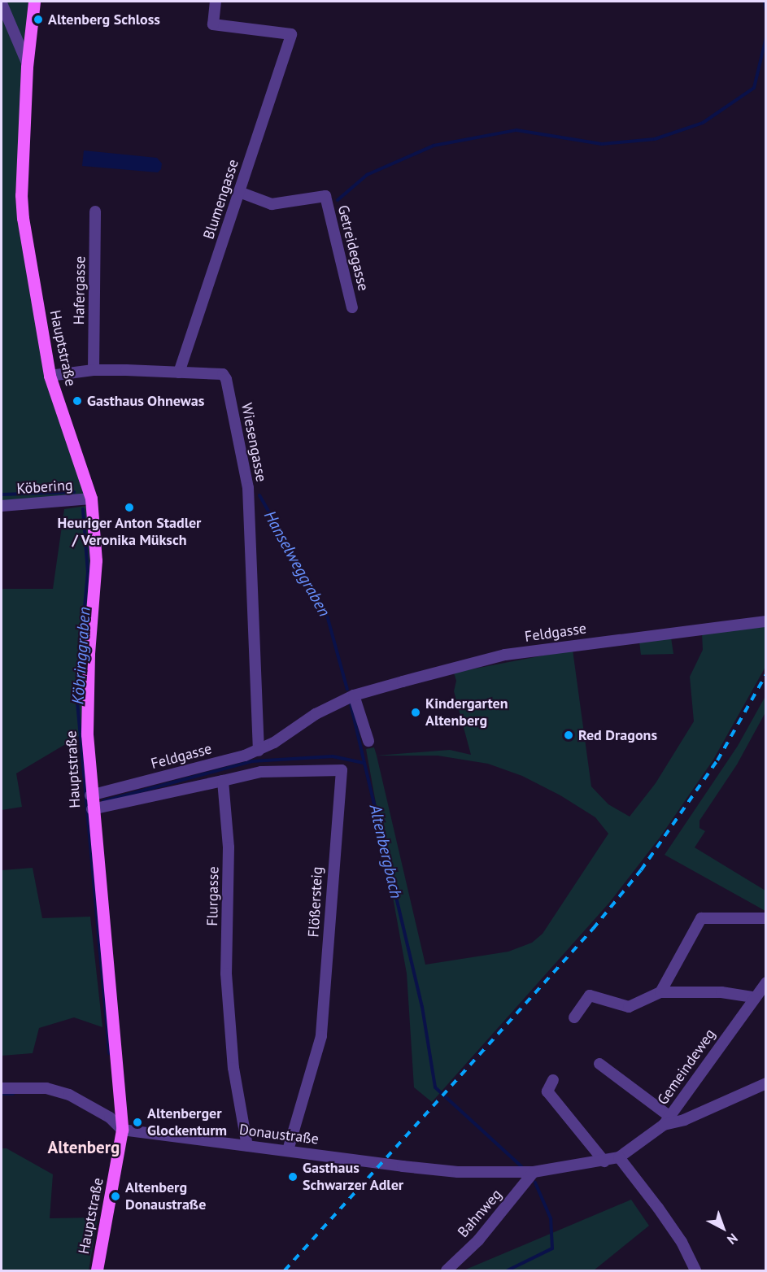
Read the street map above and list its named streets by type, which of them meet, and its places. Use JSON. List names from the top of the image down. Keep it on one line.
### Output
{"streets":{"main road":["Hauptstraße"],"street":["Blumengasse","Getreidegasse","Hafergasse","Wiesengasse","Köbering","Feldgasse","Flurgasse","Flößersteig","Gemeindeweg","Donaustraße","Bahnweg"]},"crossings":[["Blumengasse","Getreidegasse"],["Blumengasse","Wiesengasse"],["Hafergasse","Wiesengasse"],["Hauptstraße","Wiesengasse"],["Hauptstraße","Köbering"],["Hauptstraße","Feldgasse"],["Hauptstraße","Donaustraße"],["Wiesengasse","Feldgasse"],["Flurgasse","Flößersteig"],["Flurgasse","Donaustraße"],["Flößersteig","Donaustraße"],["Gemeindeweg","Donaustraße"],["Donaustraße","Bahnweg"]],"districts":["Altenberg"],"water":["Hanselweggraben","Köbringgraben","Altenbergbach"],"places":["Altenberg Schloss","Gasthaus Ohnewas","Heuriger Anton Stadler / Veronika Müksch","Kindergarten Altenberg","Red Dragons","Altenberger Glockenturm","Gasthaus Schwarzer Adler","Altenberg Donaustraße"],"north":"bottom right"}
